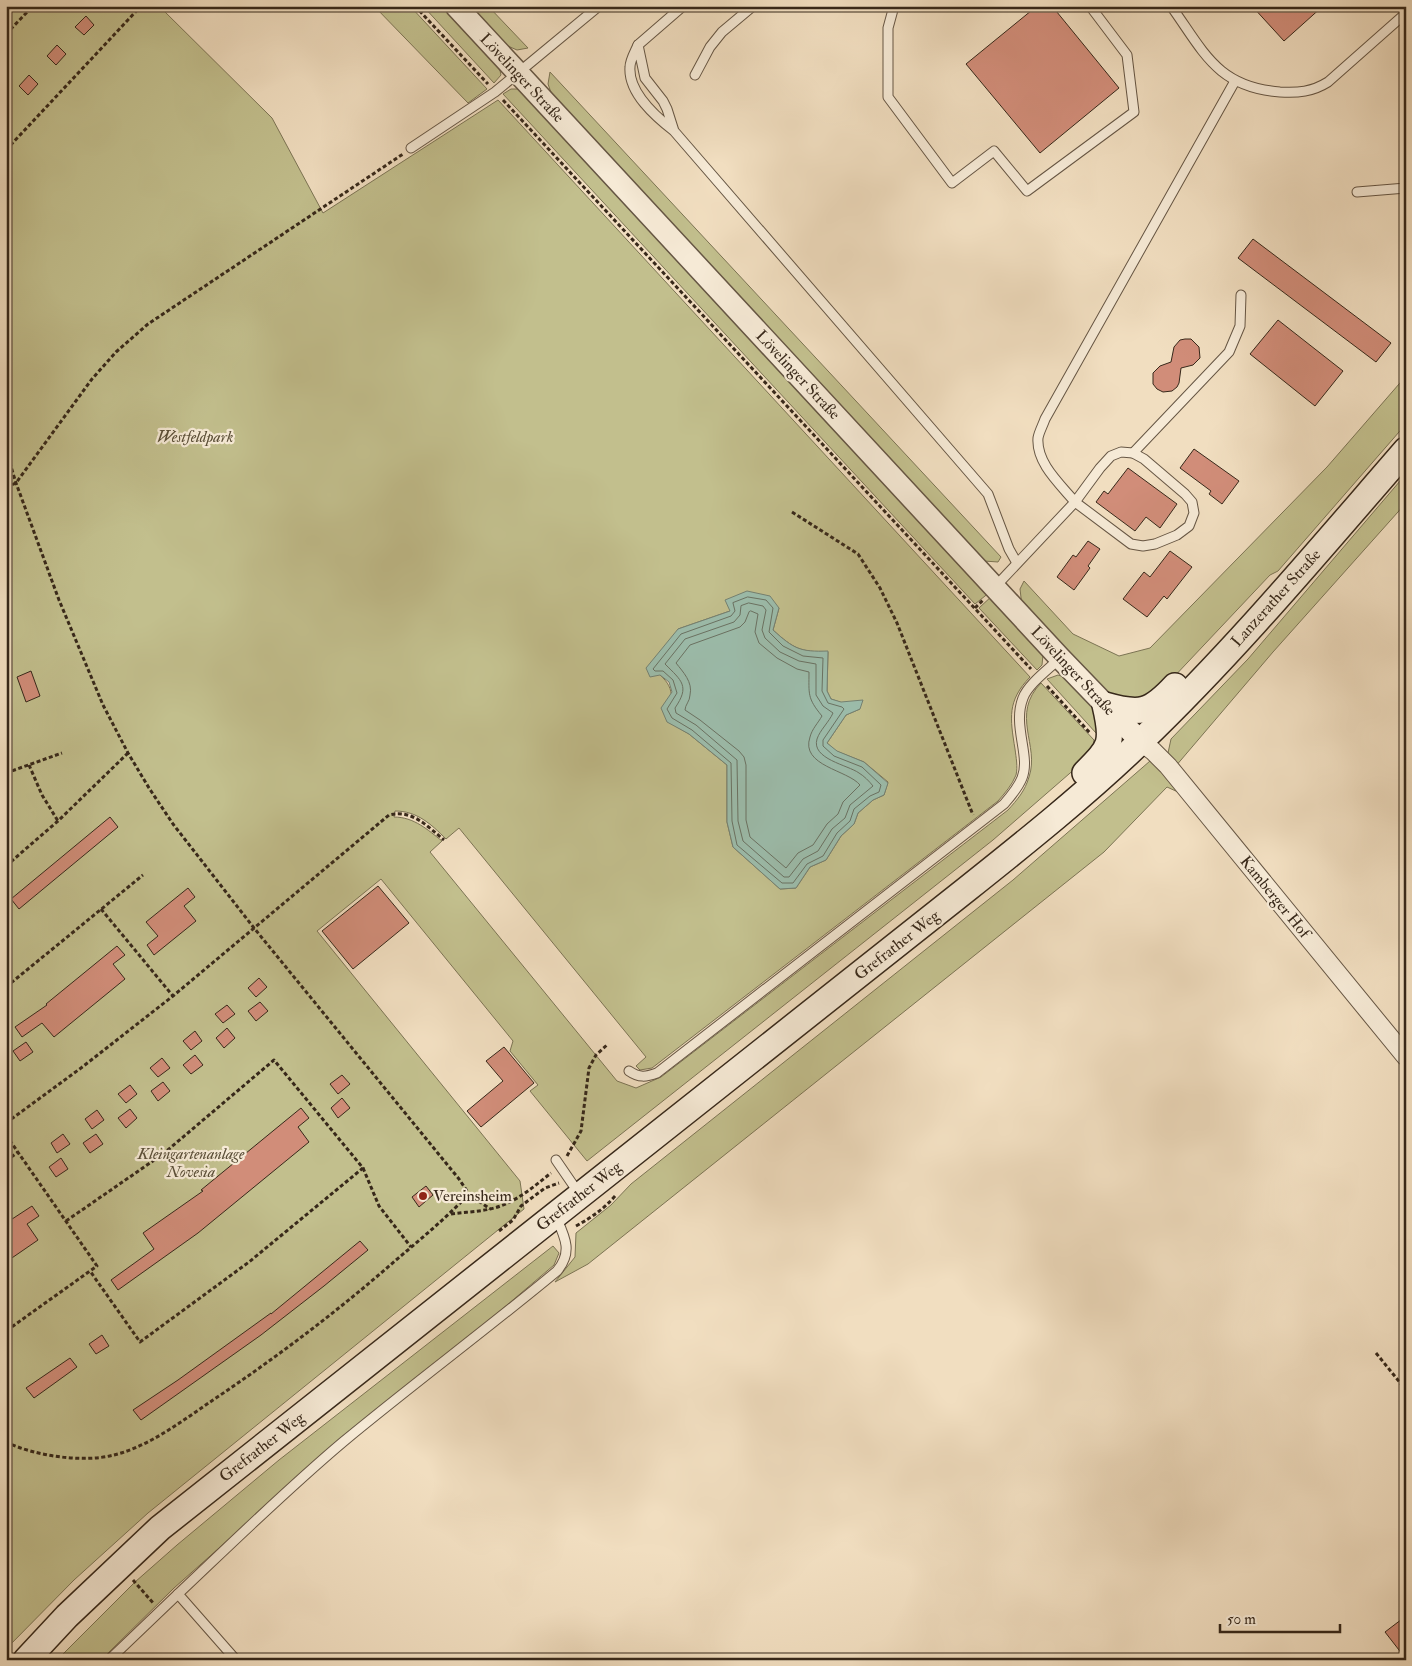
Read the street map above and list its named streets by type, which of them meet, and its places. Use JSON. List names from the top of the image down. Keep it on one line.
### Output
{"streets":{"main road":["Lanzerather Straße","Grefrather Weg"],"street":["Lövelinger Straße","Kamberger Hof"]},"crossings":[["Lövelinger Straße","Lanzerather Straße"],["Lövelinger Straße","Kamberger Hof"],["Lövelinger Straße","Grefrather Weg"],["Lanzerather Straße","Kamberger Hof"],["Lanzerather Straße","Grefrather Weg"],["Kamberger Hof","Grefrather Weg"]],"parks":["Westfeldpark","Kleingartenanlage Novesia"],"places":["Vereinsheim"],"scale_bar":"50 m"}
